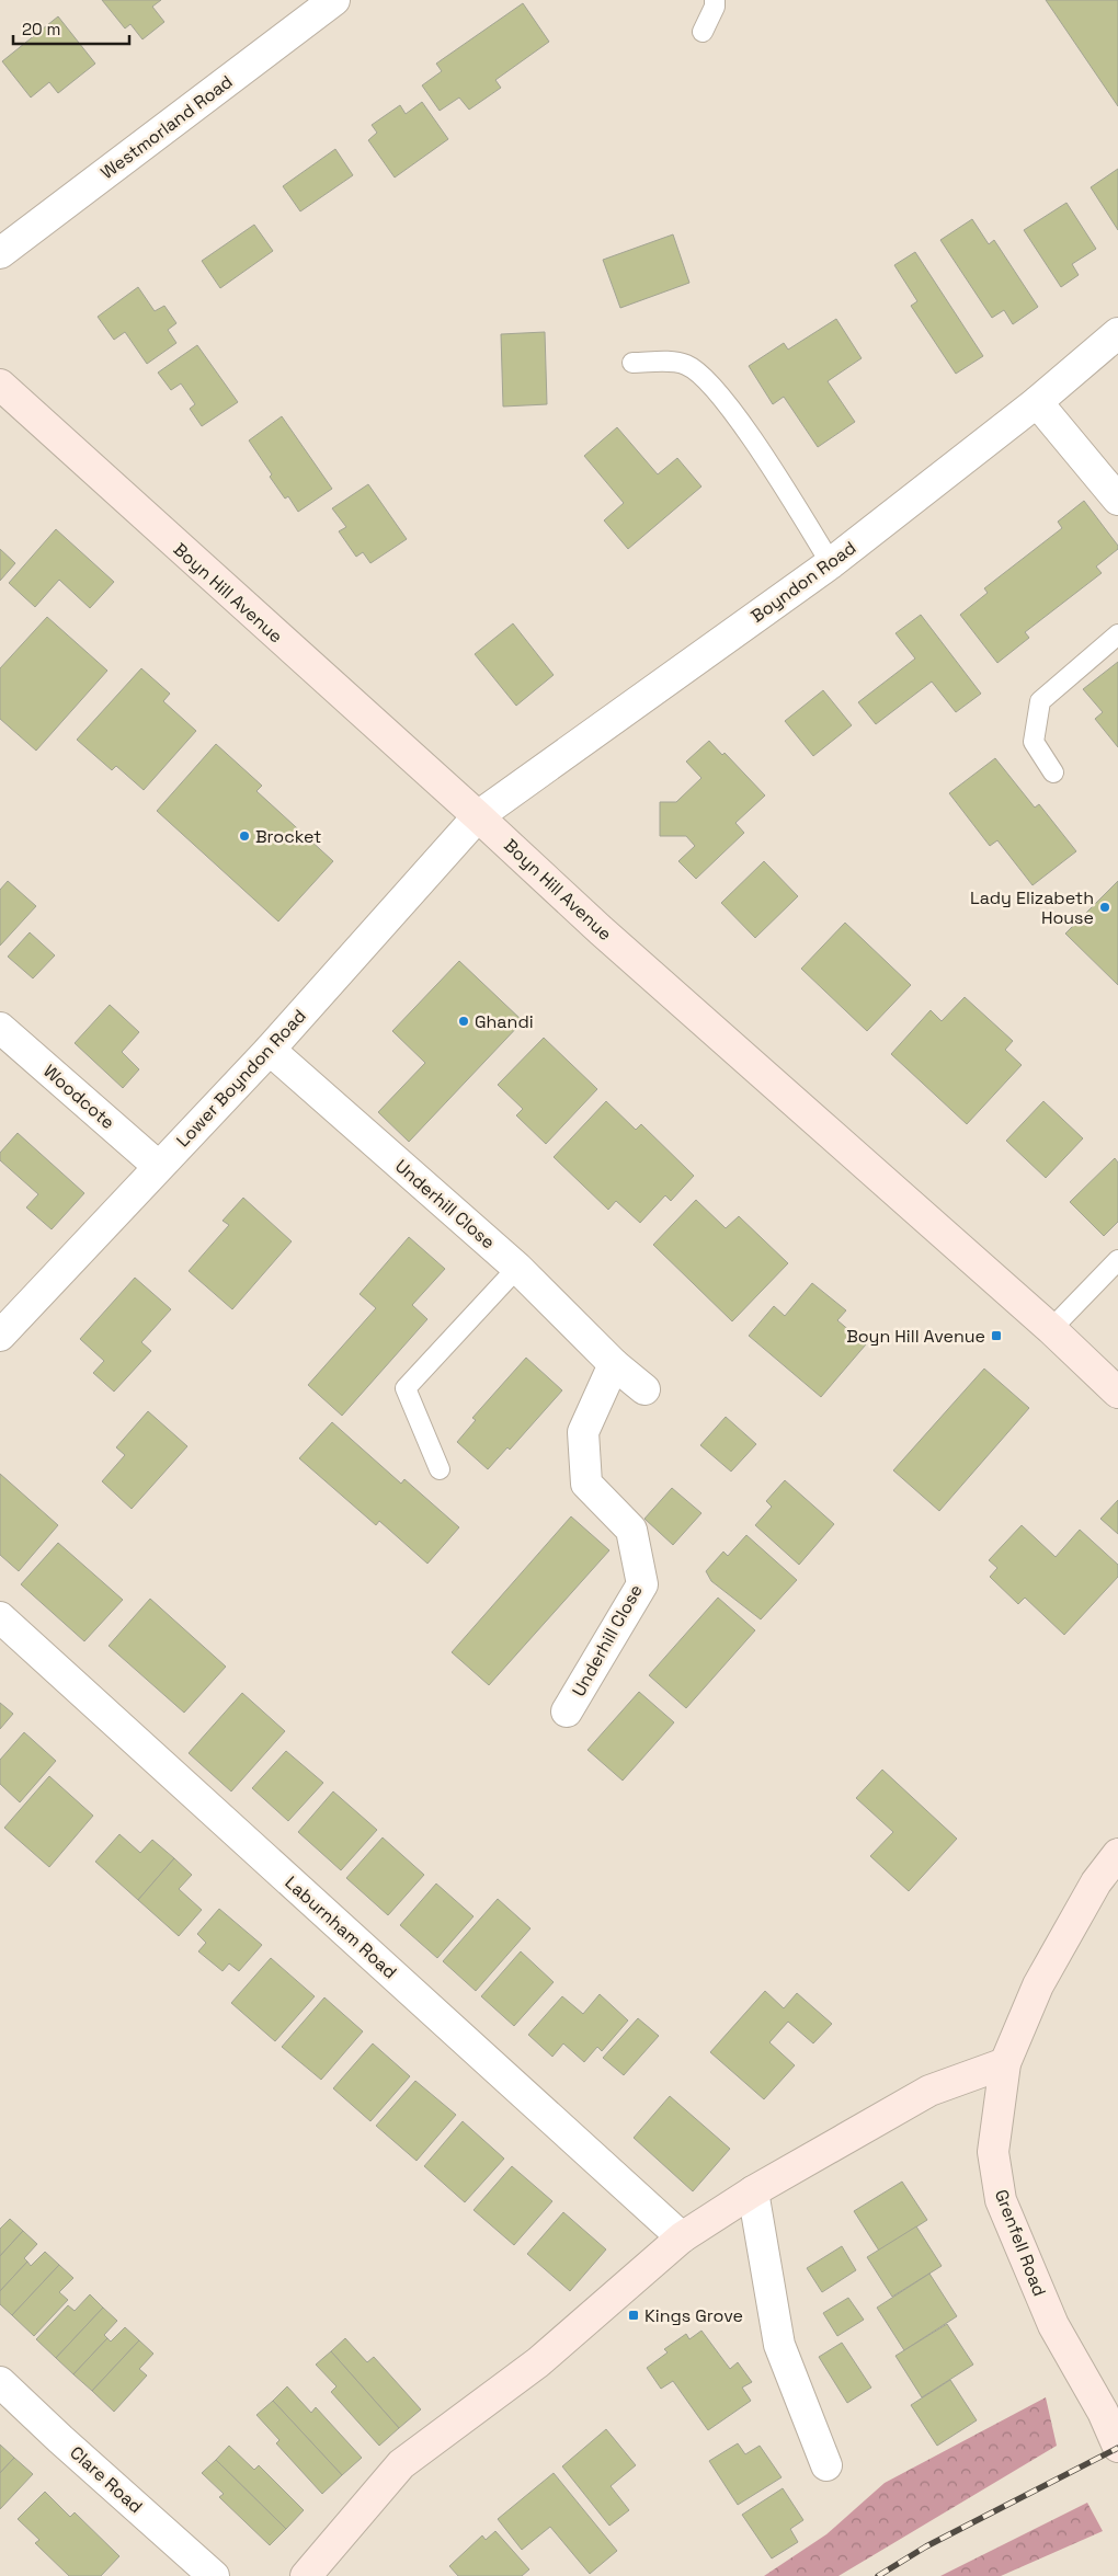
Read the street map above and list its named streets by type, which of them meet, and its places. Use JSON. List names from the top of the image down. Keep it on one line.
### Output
{"streets":{"street":["Westmorland Road","Boyndon Road","Boyn Hill Avenue","Lower Boyndon Road","Woodcote","Underhill Close","Laburnham Road","Grenfell Road","Clare Road"]},"crossings":[["Boyndon Road","Boyn Hill Avenue"],["Boyndon Road","Lower Boyndon Road"],["Boyn Hill Avenue","Lower Boyndon Road"],["Lower Boyndon Road","Woodcote"],["Lower Boyndon Road","Underhill Close"]],"places":{"other":["Brocket","Lady Elizabeth House","Ghandi"],"transit":["Boyn Hill Avenue","Kings Grove"]},"scale_bar":"20 m"}
